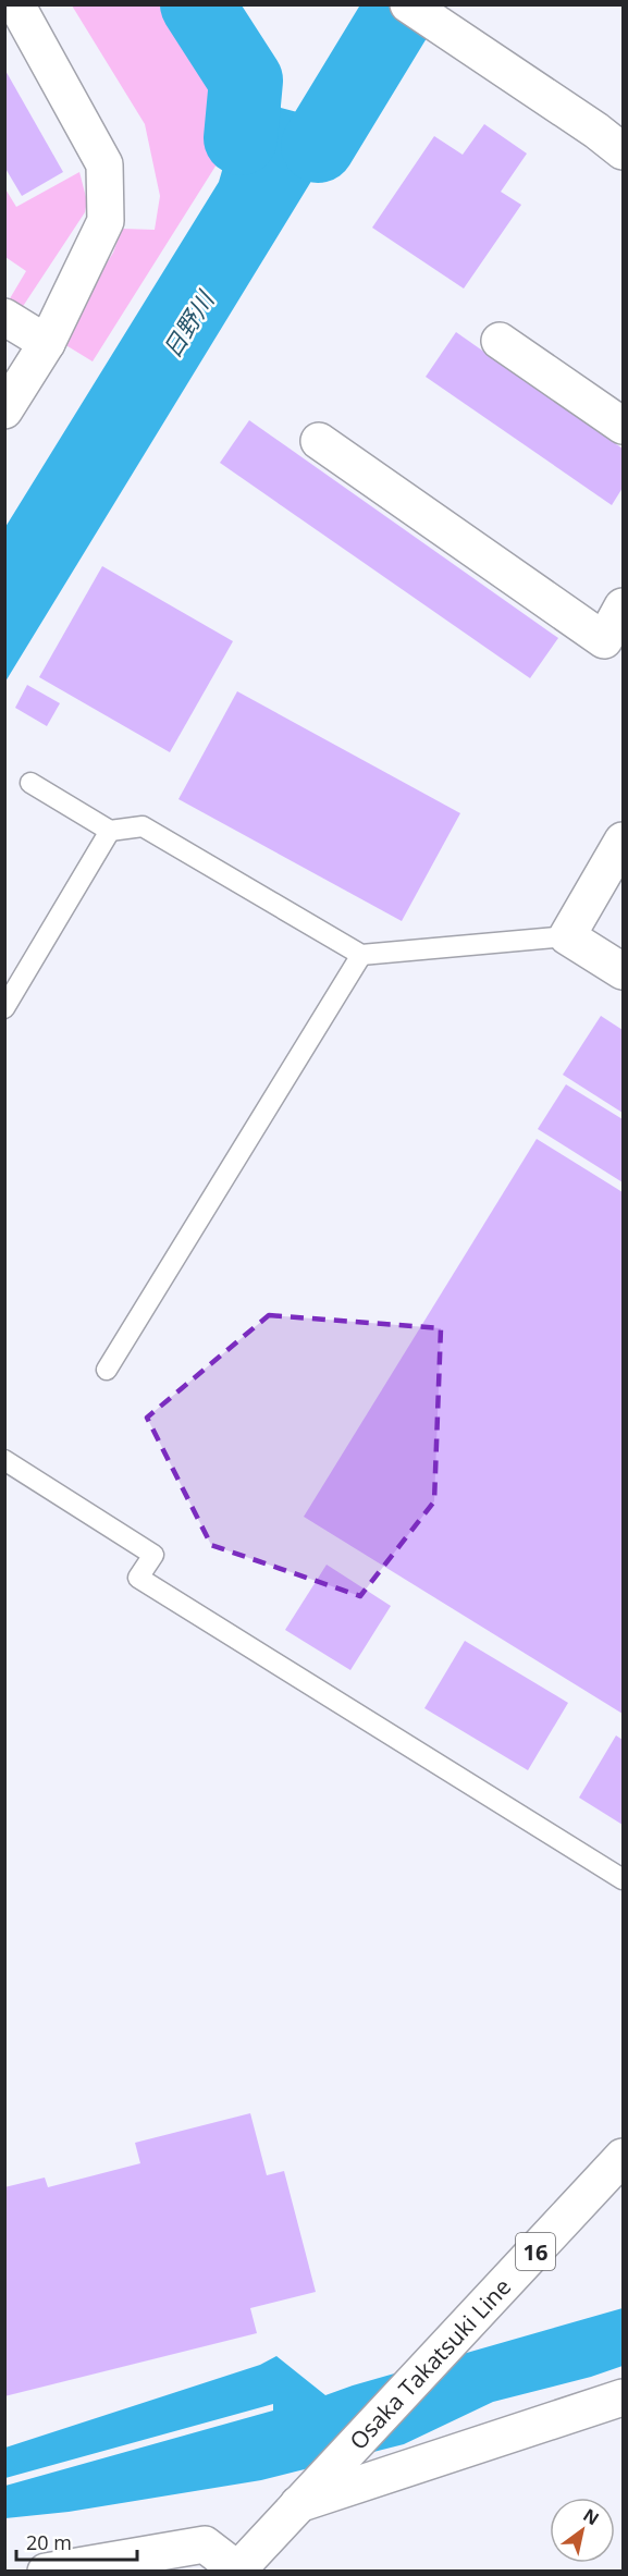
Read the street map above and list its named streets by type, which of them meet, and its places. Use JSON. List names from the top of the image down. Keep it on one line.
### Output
{"streets":{"street":["16","Osaka Takatsuki Line"]},"water":["日野川"],"scale_bar":"20 m","north":"top right"}
